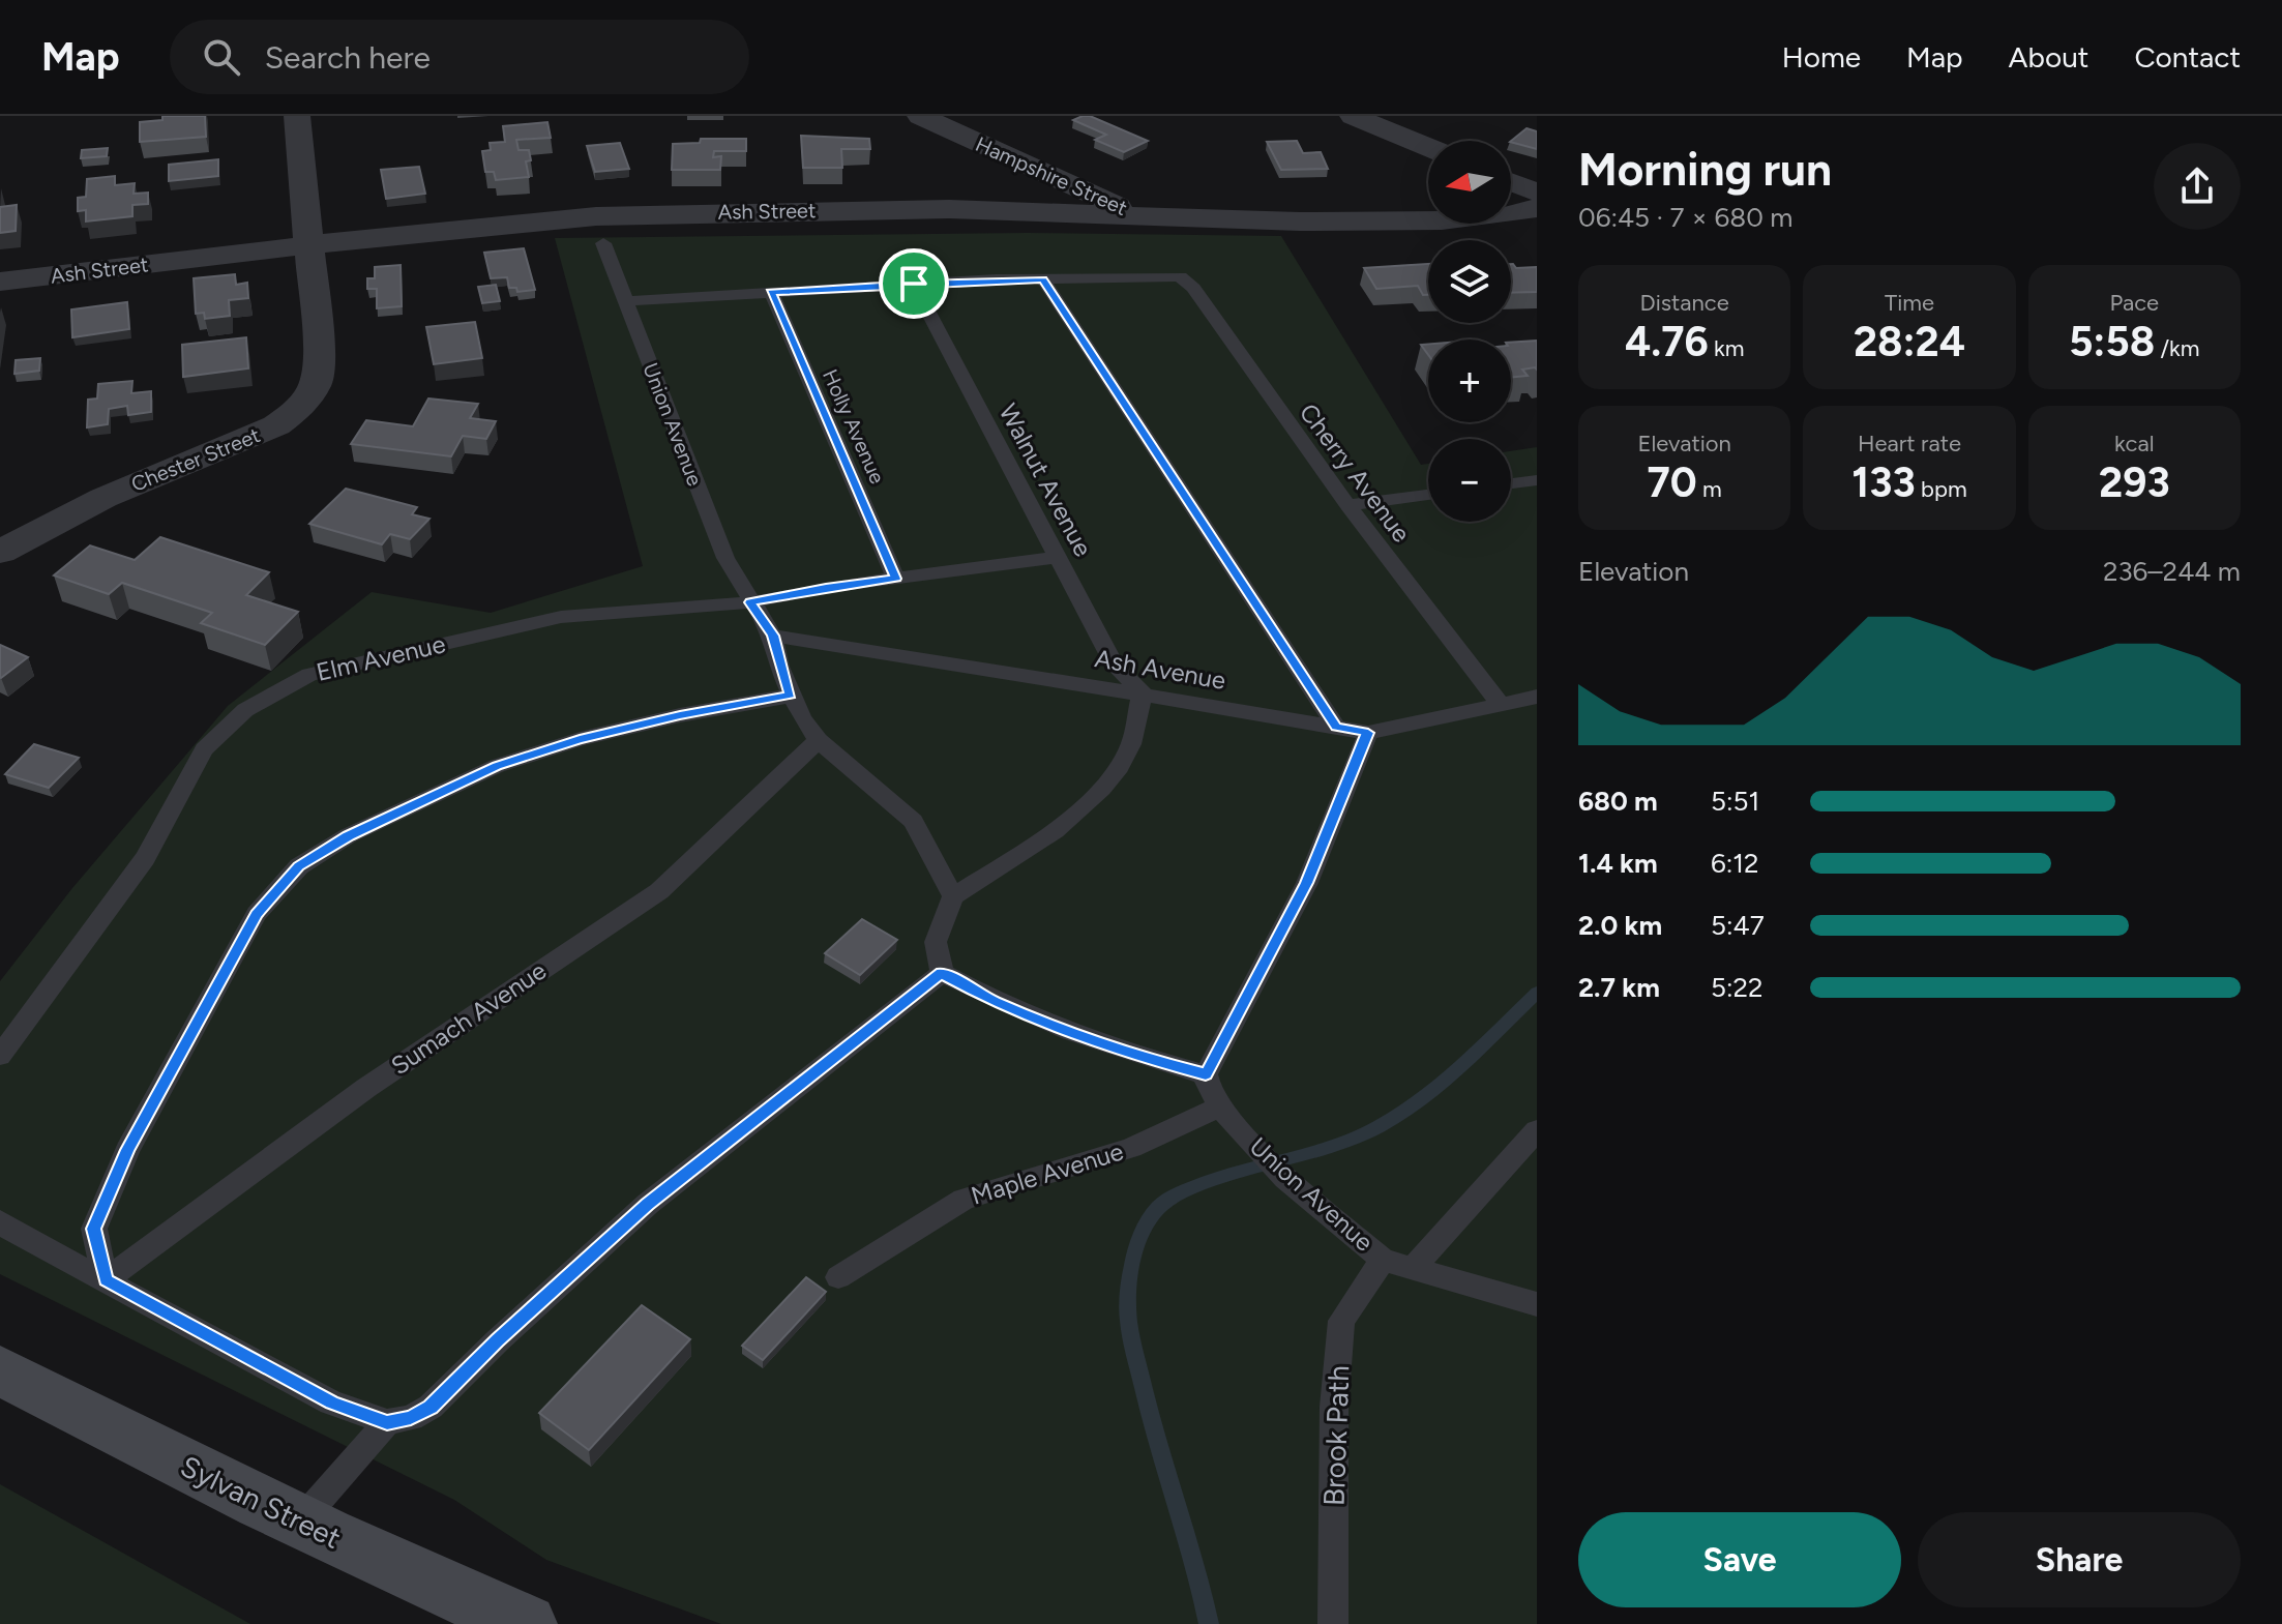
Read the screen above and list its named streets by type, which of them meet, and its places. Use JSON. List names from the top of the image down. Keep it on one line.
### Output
{"streets":{"main road":["Sylvan Street"],"street":["Hampshire Street","Ash Street","Chester Street"],"lane":["Union Avenue","Holly Avenue","Cherry Avenue","Walnut Avenue","Elm Avenue","Ash Avenue","Sumach Avenue","Maple Avenue","Brook Path"]},"crossings":[["Hampshire Street","Ash Street"],["Ash Street","Chester Street"],["Union Avenue","Elm Avenue"],["Union Avenue","Ash Avenue"],["Union Avenue","Maple Avenue"],["Union Avenue","Brook Path"],["Holly Avenue","Elm Avenue"],["Cherry Avenue","Ash Avenue"],["Walnut Avenue","Elm Avenue"],["Walnut Avenue","Ash Avenue"]],"north":"left","page":{"header":"Map","search":"Search here","nav":["Home","Map","About","Contact"],"heading":["Morning run","06:45 · 7 × 680 m"],"map_buttons":["+","−"],"stats":[["Distance","4.76 km"],["Time","28:24"],["Pace","5:58 /km"],["Elevation","70 m"],["Heart rate","133 bpm"],["kcal","293"]],"chart":["Elevation","236–244 m"],"list":[{"name":"680 m","note":"5:51"},{"name":"1.4 km","note":"6:12"},{"name":"2.0 km","note":"5:47"},{"name":"2.7 km","note":"5:22"}],"buttons":["Save","Share"]}}
